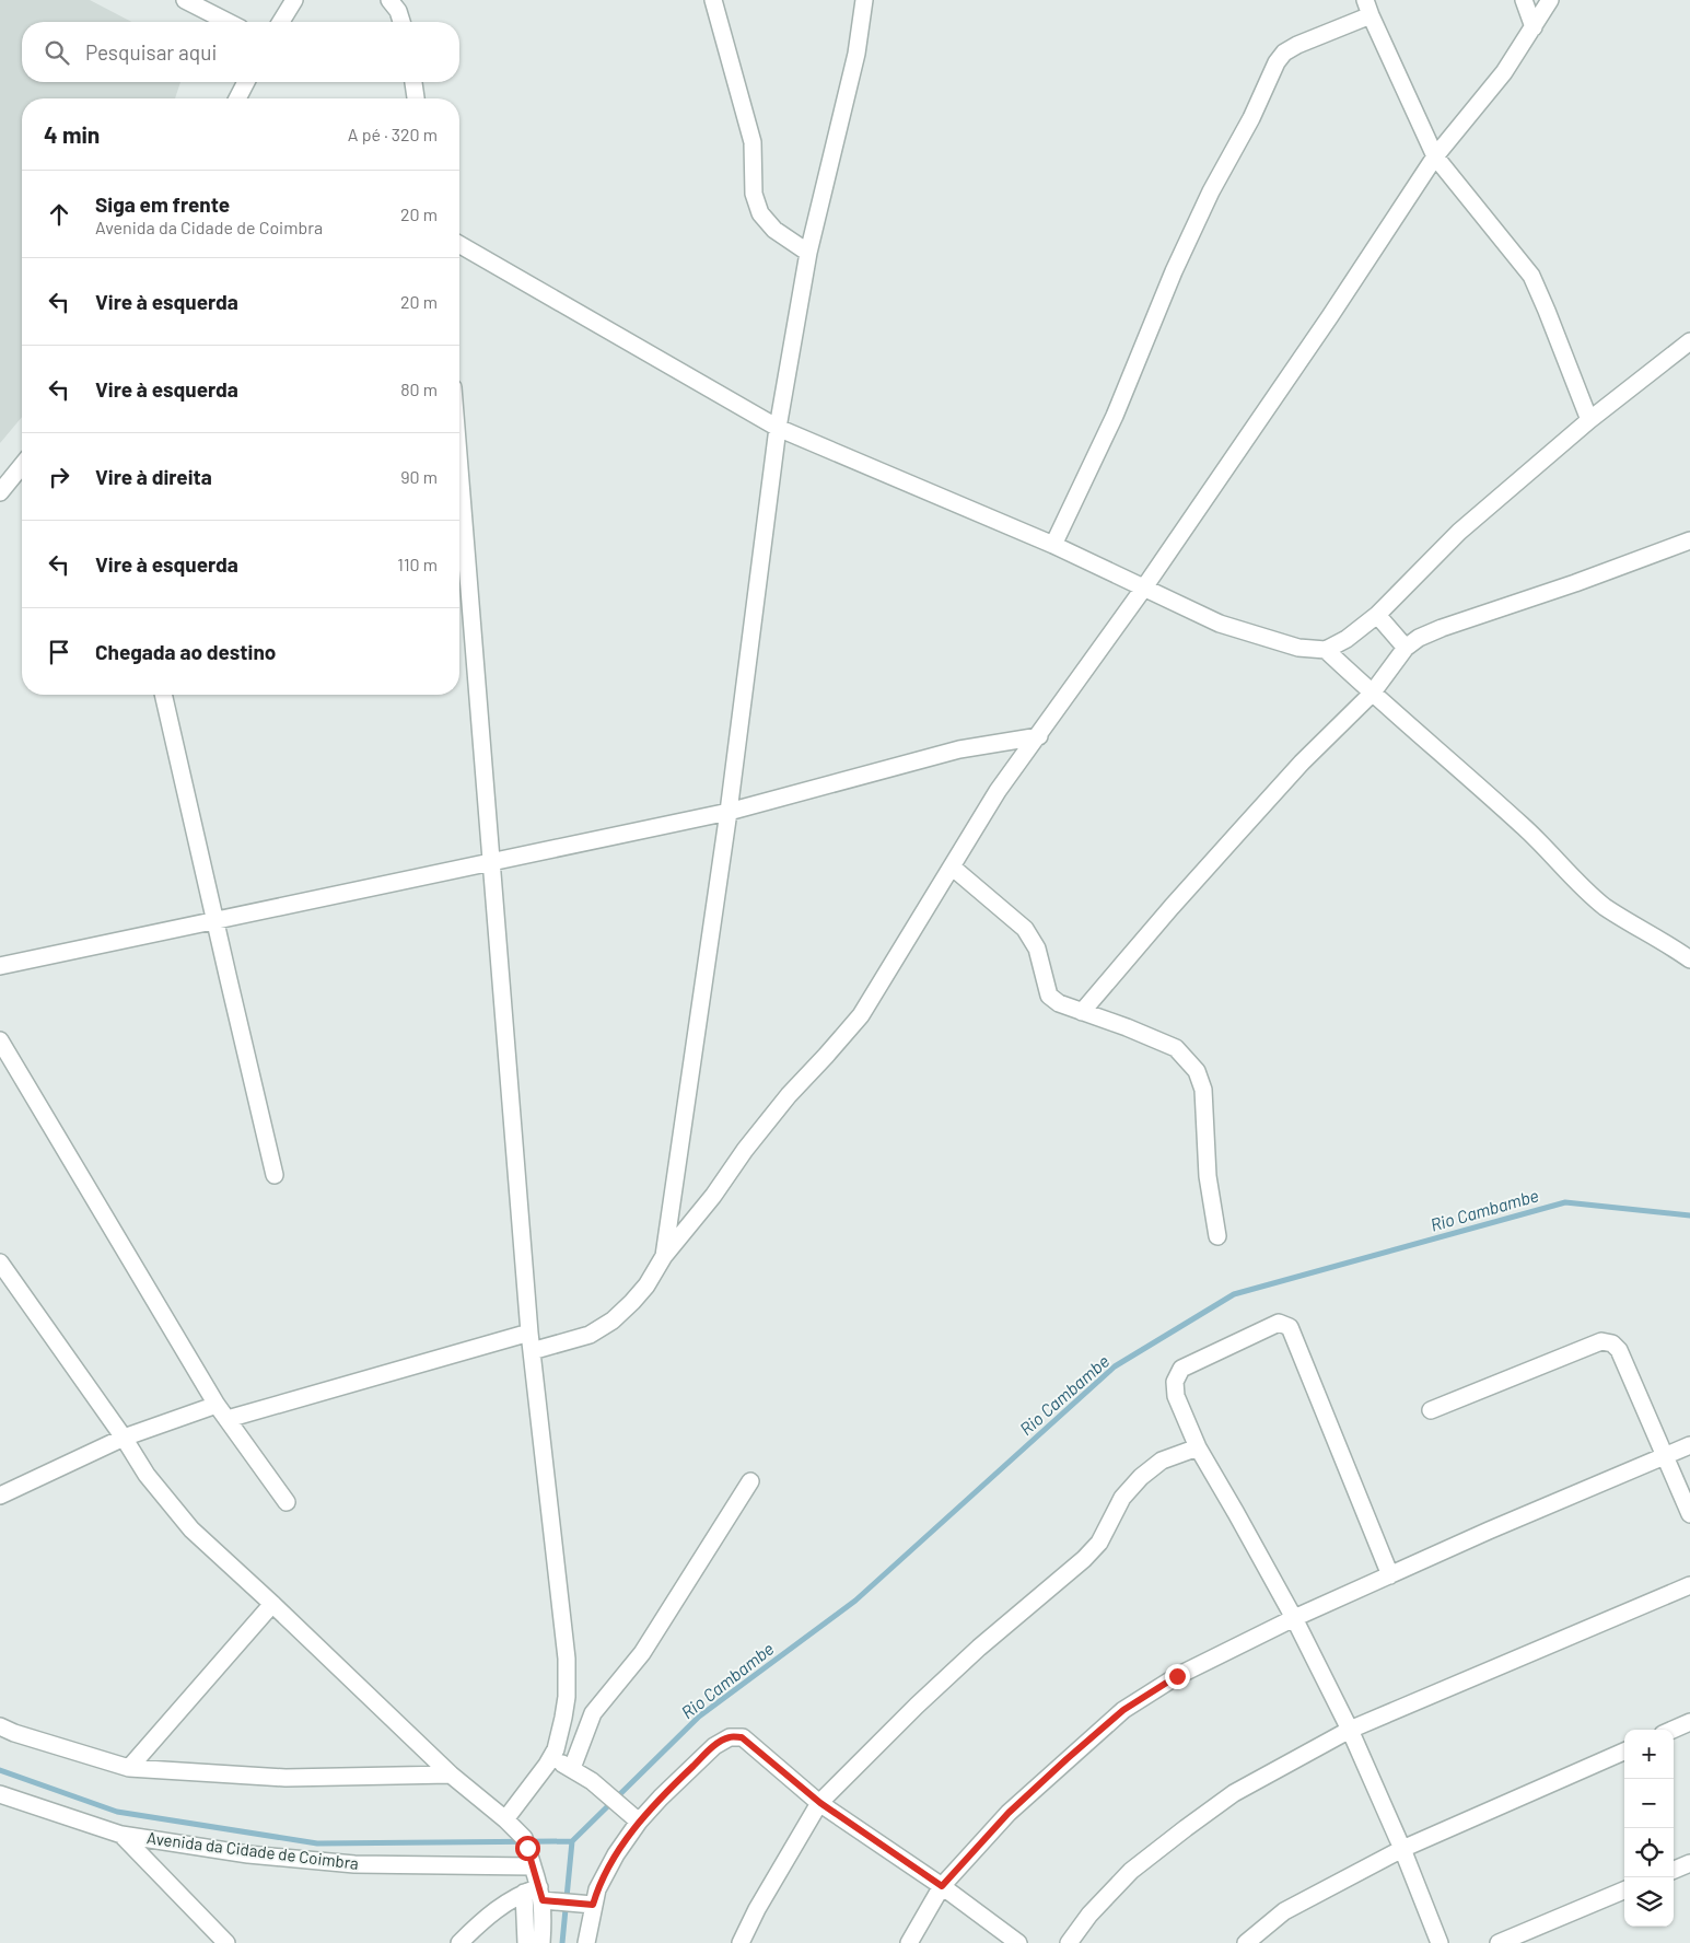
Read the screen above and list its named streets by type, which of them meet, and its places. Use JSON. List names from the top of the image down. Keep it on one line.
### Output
{"streets":{"street":["Avenida da Cidade de Coimbra"]},"water":["Rio Cambambe"],"page":{"search":"Pesquisar aqui","heading":["4 min","A pé · 320 m"],"list":[["Siga em frente","Avenida da Cidade de Coimbra","20 m"],["Vire à esquerda","20 m"],["Vire à esquerda","80 m"],["Vire à direita","90 m"],["Vire à esquerda","110 m"],"Chegada ao destino"],"map_buttons":["+","−"]}}
